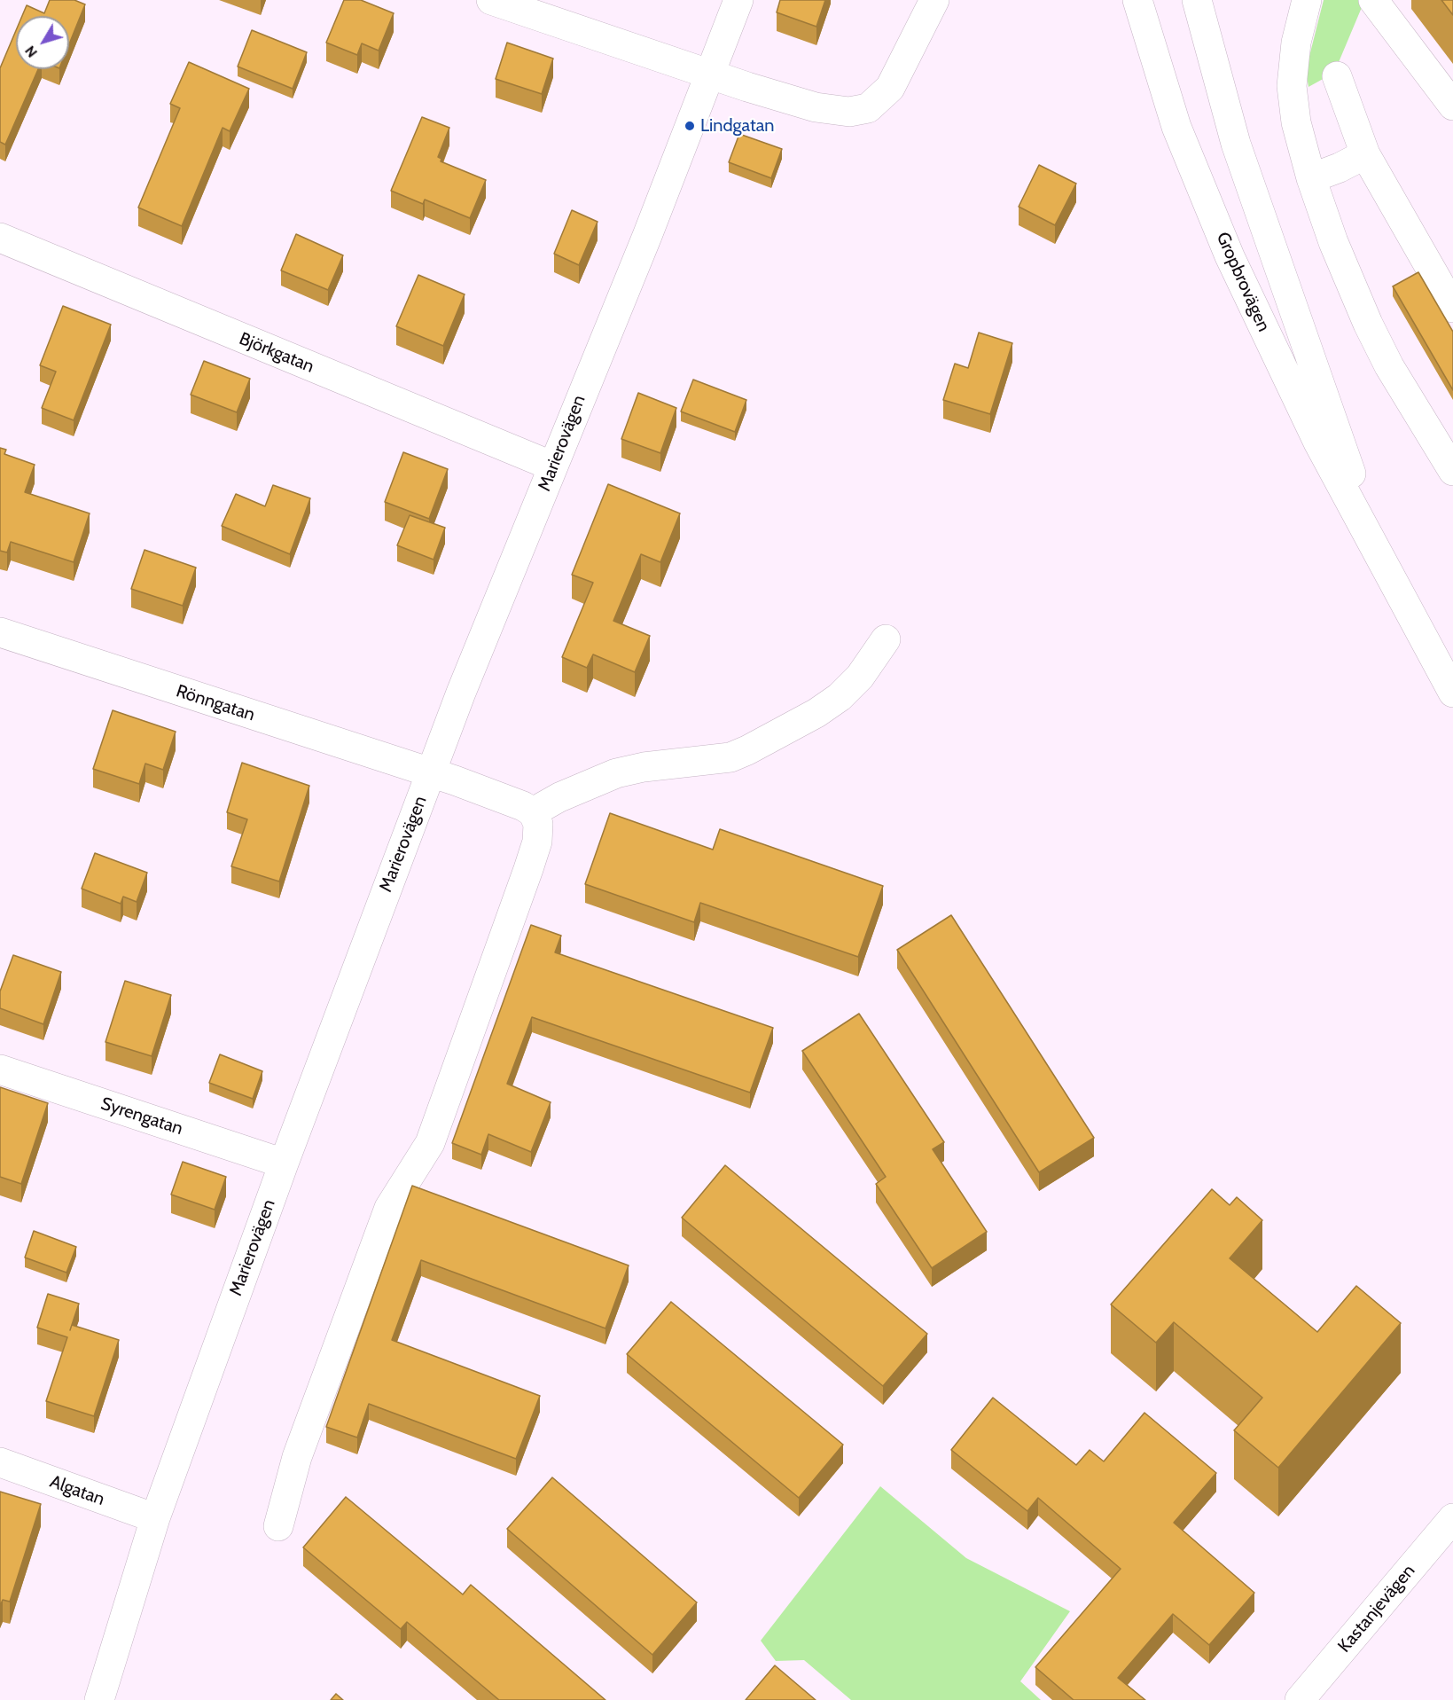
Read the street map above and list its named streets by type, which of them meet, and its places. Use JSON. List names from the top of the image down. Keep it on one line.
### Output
{"streets":{"street":["Gropbrovägen","Björkgatan","Marierovägen","Rönngatan","Syrengatan","Algatan","Kastanjevägen"]},"crossings":[["Björkgatan","Marierovägen"],["Marierovägen","Rönngatan"],["Marierovägen","Syrengatan"],["Marierovägen","Algatan"]],"places":["Lindgatan"],"north":"bottom left"}
